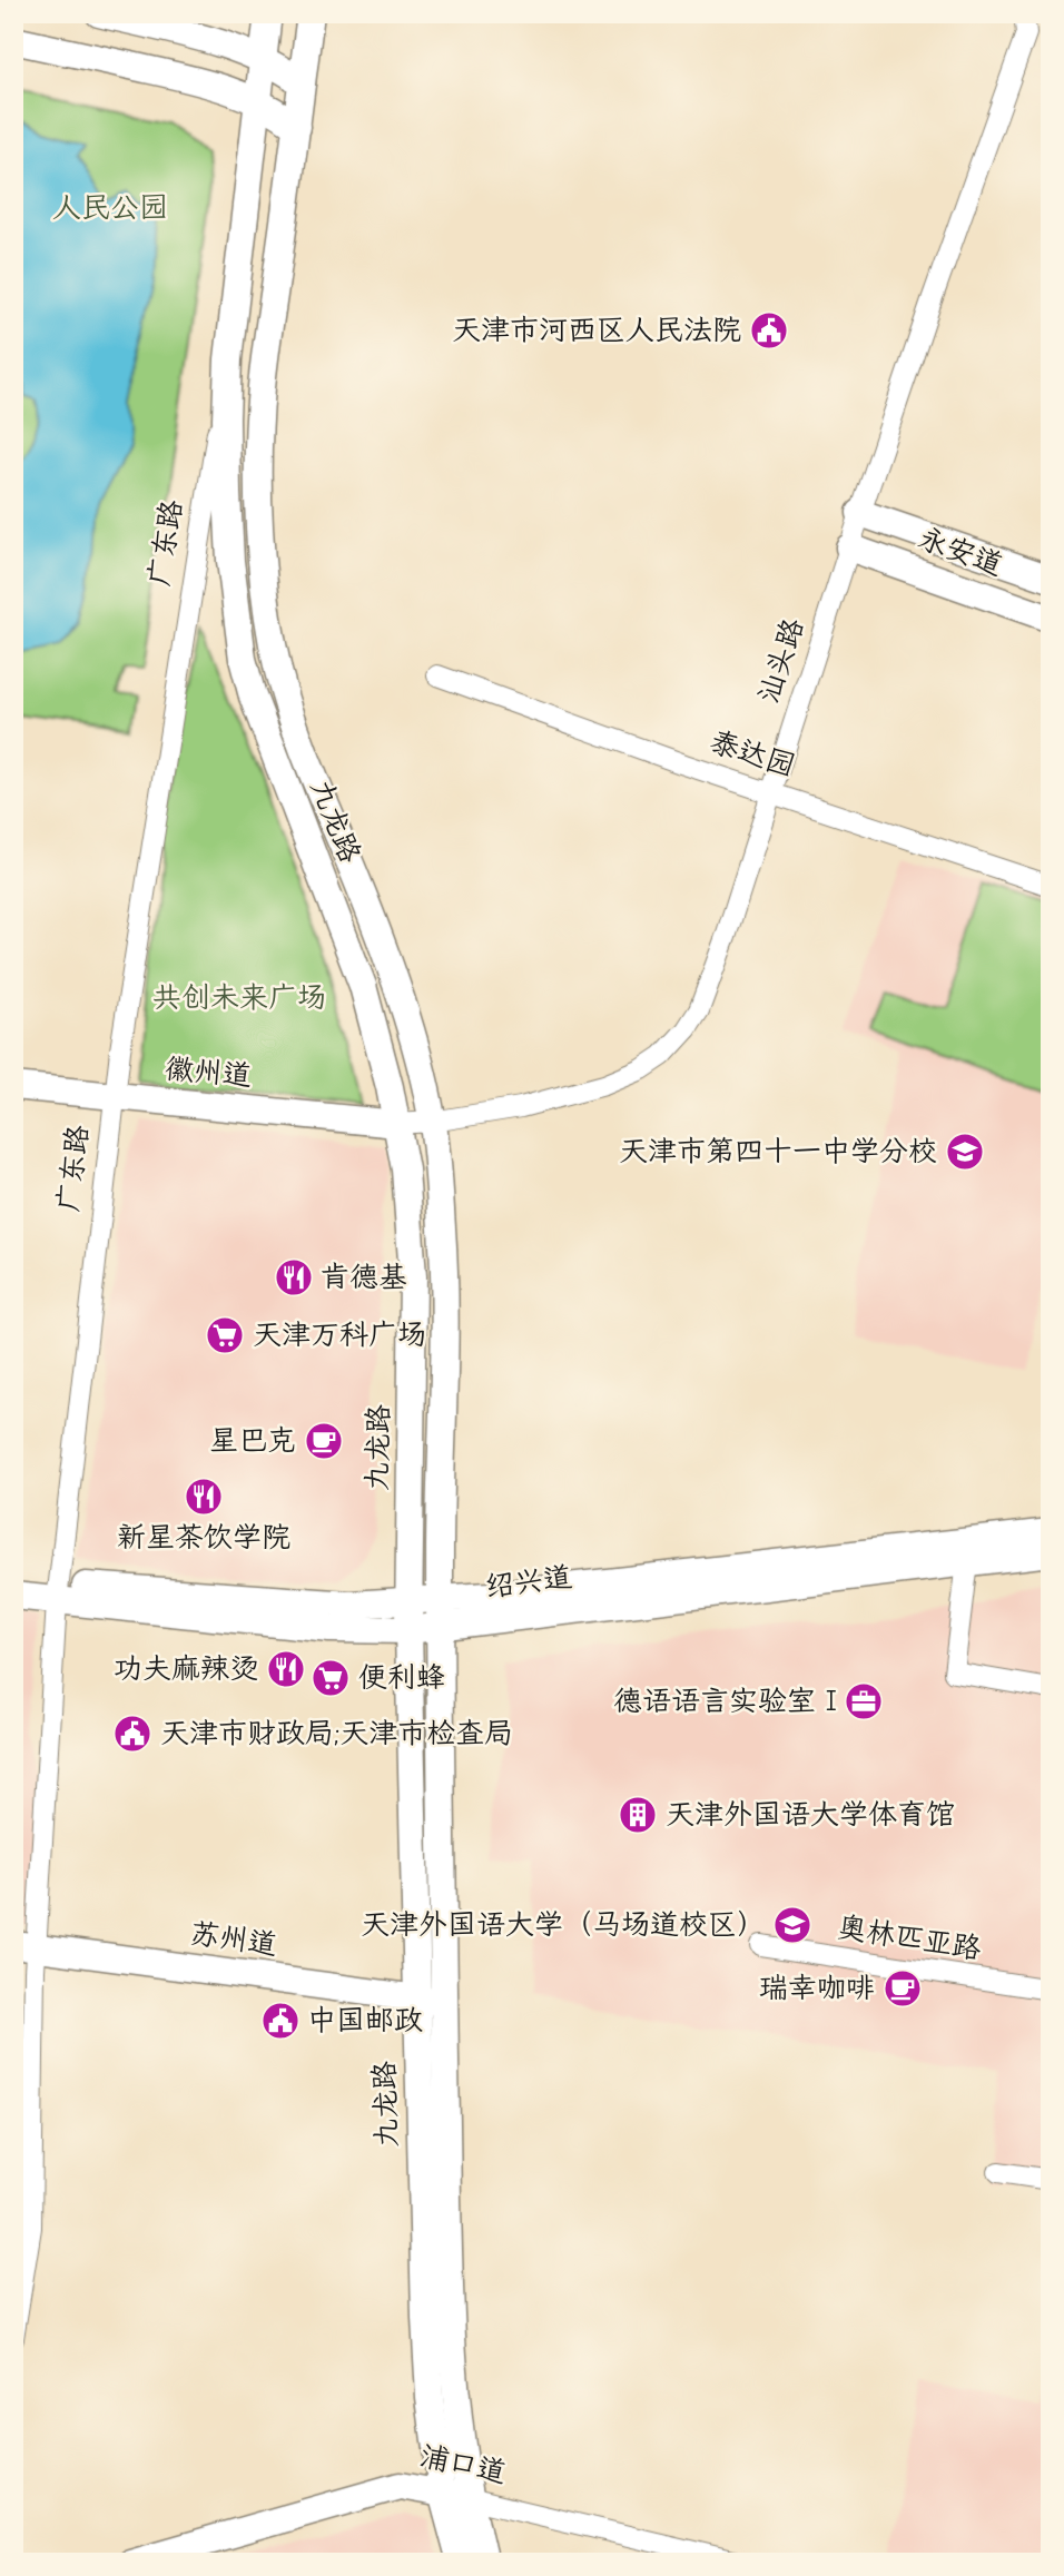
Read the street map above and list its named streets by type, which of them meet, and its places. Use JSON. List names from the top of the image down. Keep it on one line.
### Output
{"streets":{"main road":["广东路","永安道","九龙路","徽州道","绍兴道","苏州道","浦口道"],"street":["汕头路","泰达园","奥林匹亚路"]},"crossings":[["广东路","九龙路"],["广东路","徽州道"],["广东路","绍兴道"],["广东路","苏州道"],["永安道","汕头路"],["汕头路","泰达园"],["汕头路","九龙路"],["汕头路","徽州道"],["九龙路","徽州道"],["九龙路","绍兴道"],["九龙路","苏州道"],["九龙路","浦口道"]],"parks":["人民公园","共创未来广场"],"places":{"public building":["天津市河西区人民法院","天津市财政局;天津市检查局","中国邮政"],"school or university":["天津市第四十一中学分校","天津外国语大学（马场道校区）"],"restaurant":["肯德基","新星茶饮学院","功夫麻辣烫"],"supermarket":["天津万科广场","便利蜂"],"cafe":["星巴克","瑞幸咖啡"],"office":["德语语言实验室 I"],"building":["天津外国语大学体育馆"]}}
